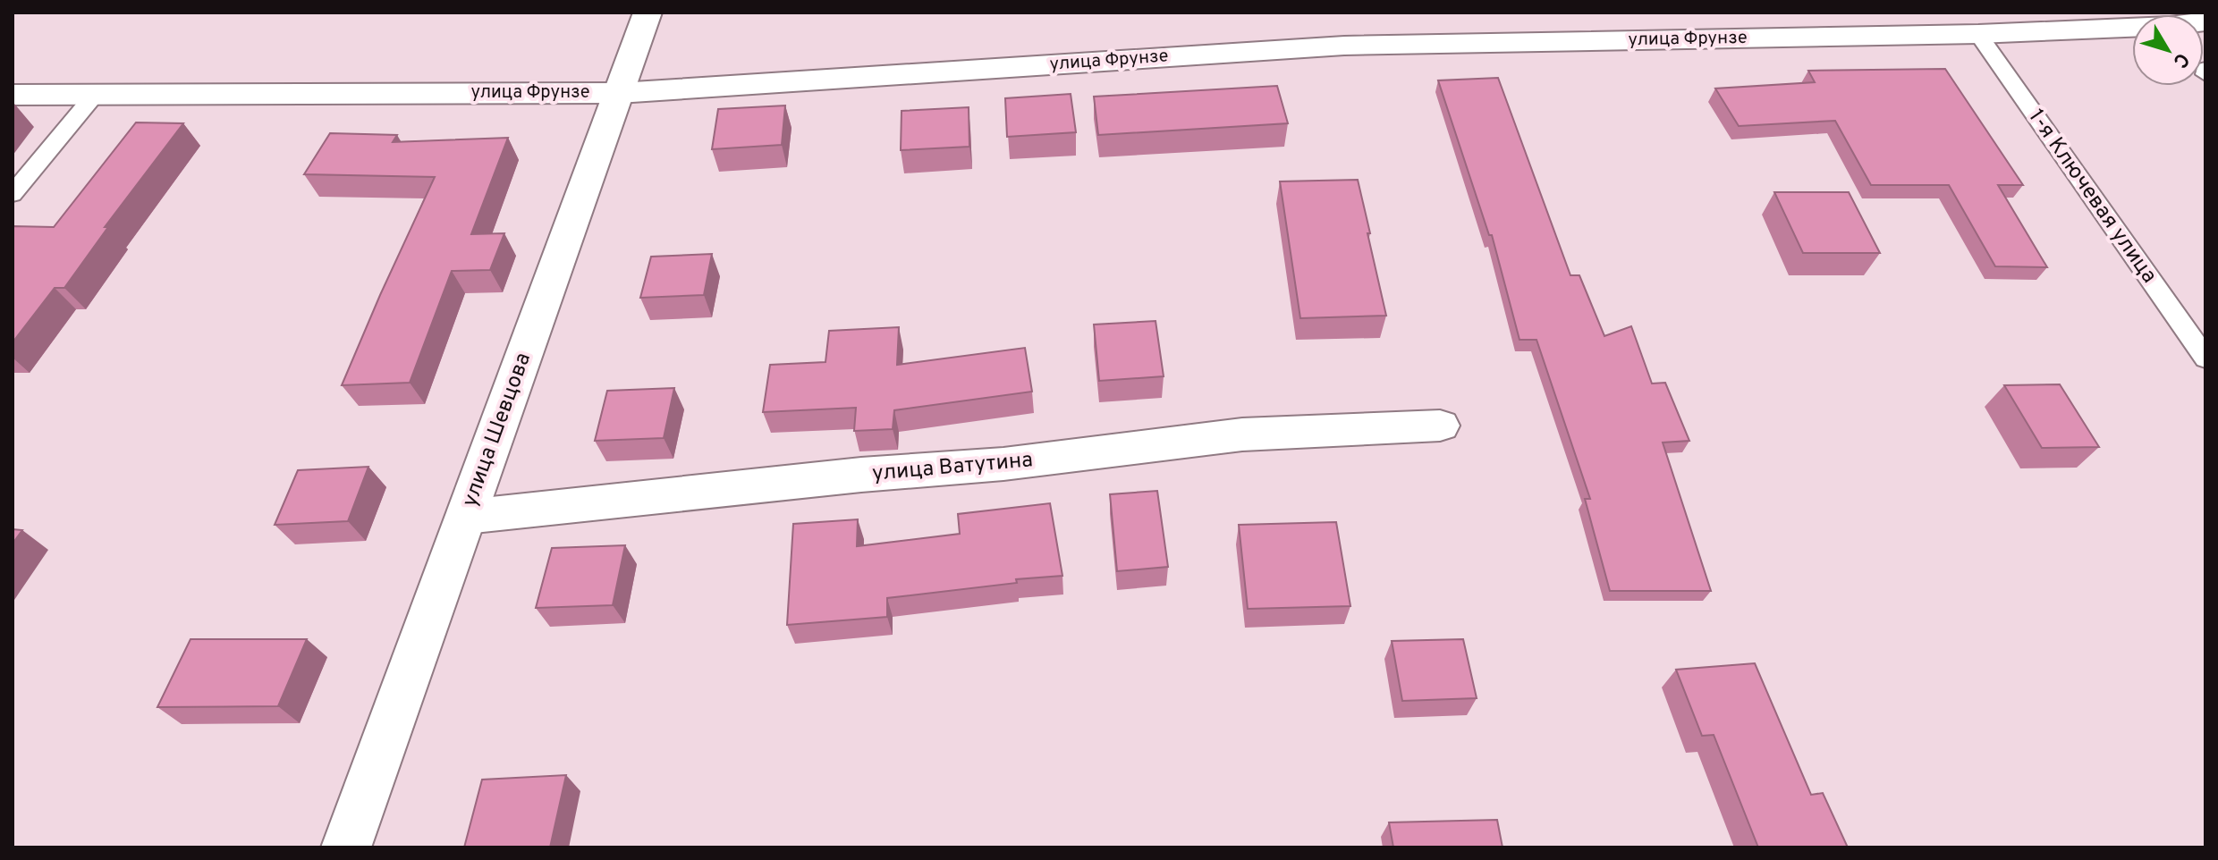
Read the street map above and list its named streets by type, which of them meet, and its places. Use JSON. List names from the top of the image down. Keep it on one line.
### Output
{"streets":{"street":["улица Фрунзе","улица Шевцова","улица Ватутина"],"lane":["1-я Ключевая улица"]},"crossings":[["улица Фрунзе","1-я Ключевая улица"],["улица Фрунзе","улица Шевцова"],["улица Шевцова","улица Ватутина"]],"north":"bottom right"}
